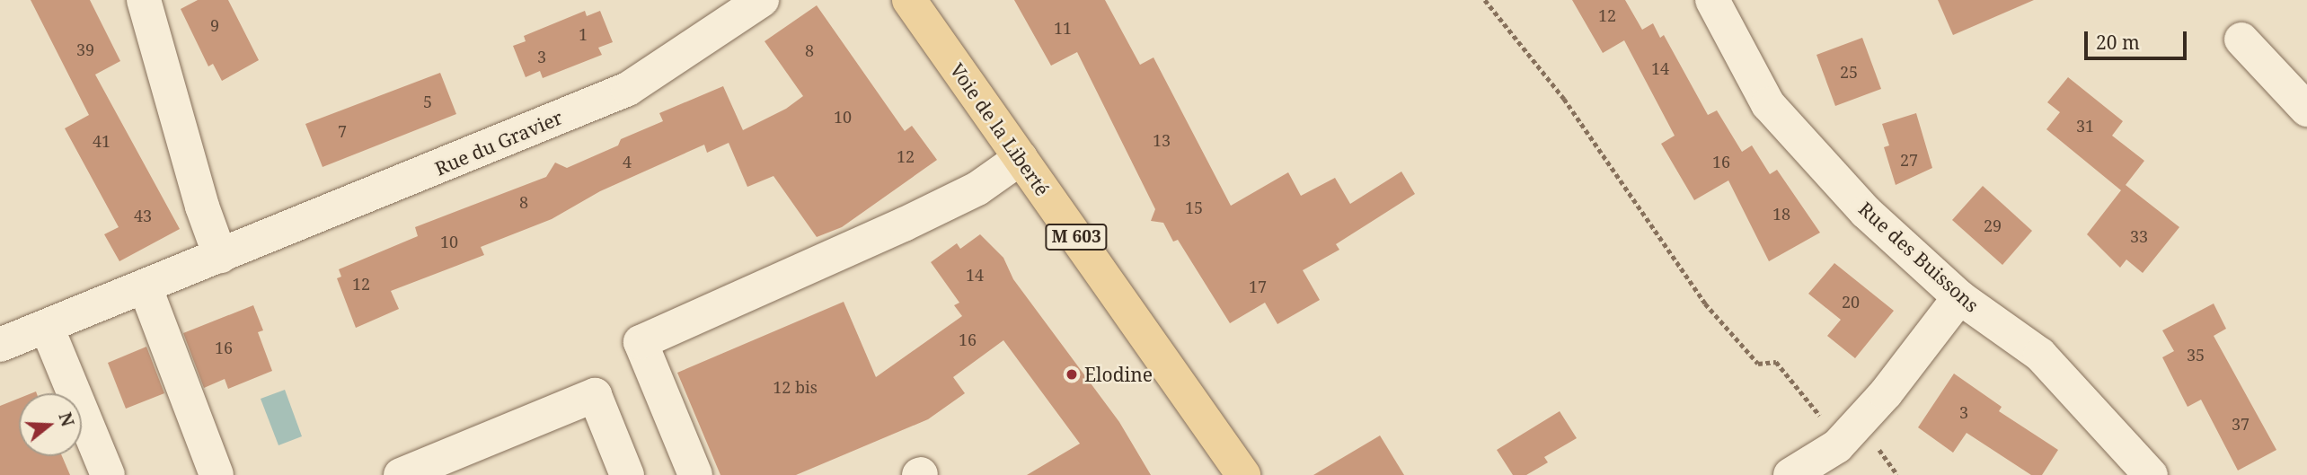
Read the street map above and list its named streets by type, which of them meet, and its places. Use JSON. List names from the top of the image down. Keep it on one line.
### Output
{"streets":{"main road":["Voie de la Liberté","M 603"],"street":["Rue du Gravier","Rue des Buissons"]},"places":["Elodine"],"house_numbers":["12","9","11","1","39","8","3","14","25","5","10","31","7","13","41","12","27","4","16","8","15","18","43","29","33","10","14","12","17","20","16","16","35","12 bis","3","37"],"scale_bar":"20 m","north":"right"}
